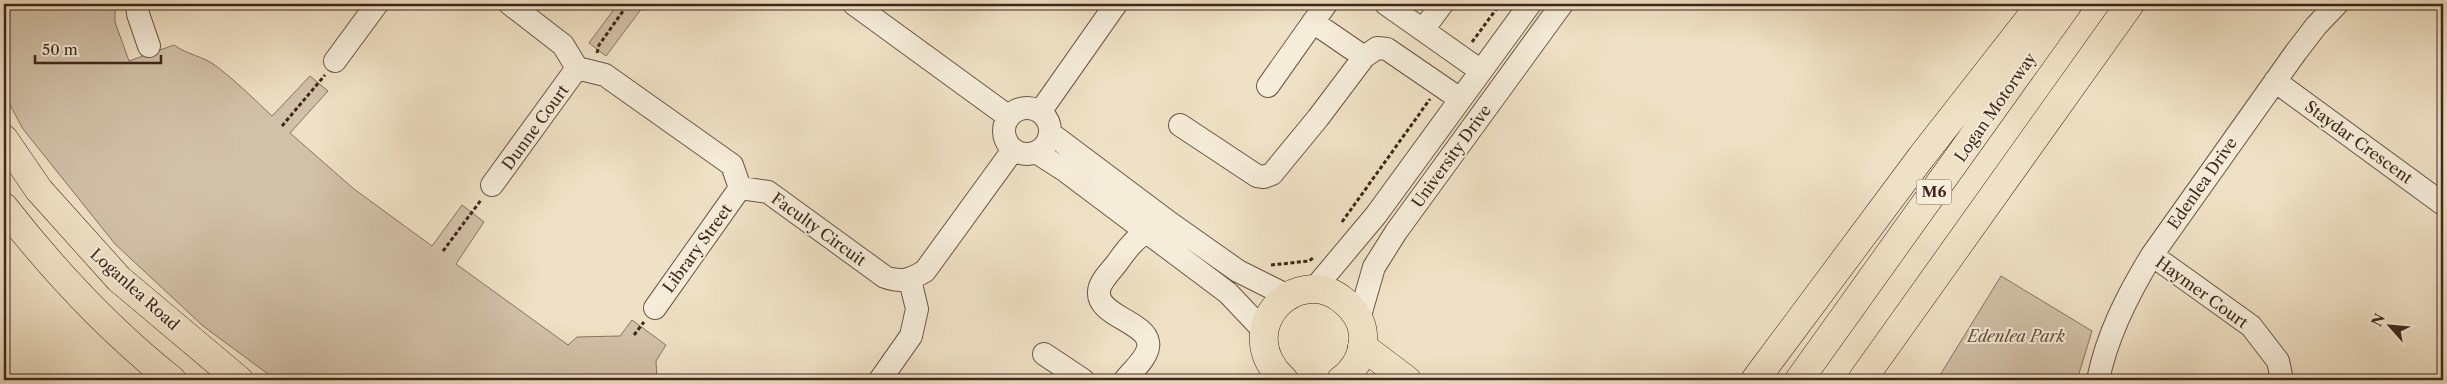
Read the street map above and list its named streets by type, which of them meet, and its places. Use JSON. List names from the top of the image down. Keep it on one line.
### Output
{"streets":{"main road":["Logan Motorway","M6","Loganlea Road"],"street":["Dunne Court","Staydar Crescent","University Drive","Edenlea Drive","Faculty Circuit","Library Street","Haymer Court"]},"crossings":[["Staydar Crescent","Edenlea Drive"],["Edenlea Drive","Haymer Court"],["Faculty Circuit","Library Street"]],"parks":["Edenlea Park"],"scale_bar":"50 m","north":"top left"}
